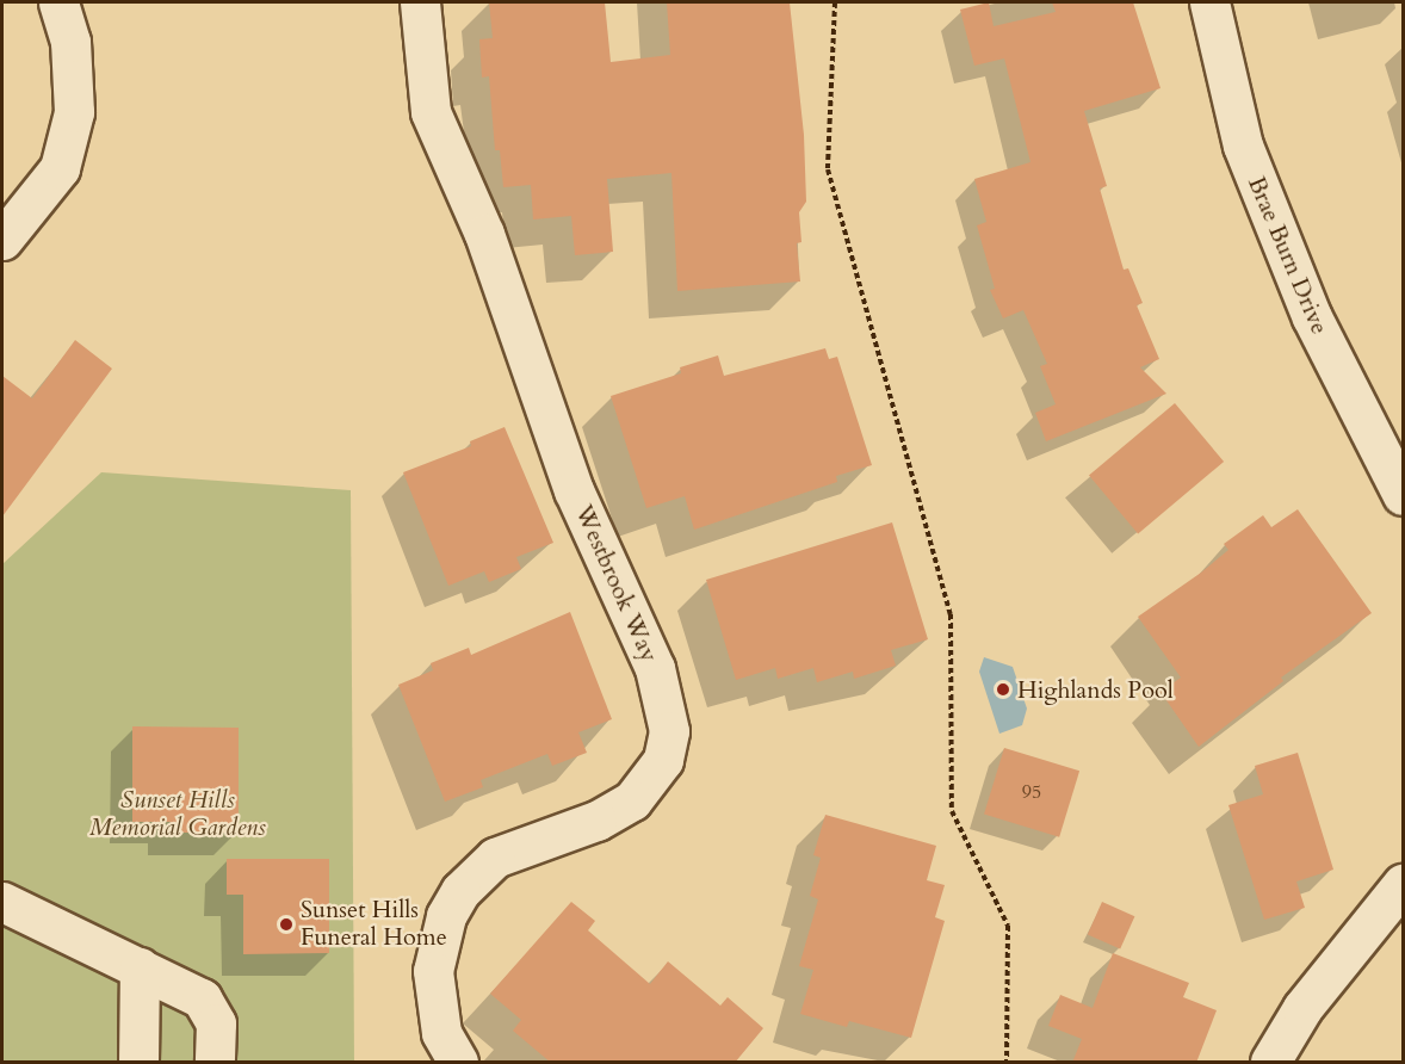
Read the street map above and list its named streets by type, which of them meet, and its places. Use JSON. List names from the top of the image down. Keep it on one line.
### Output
{"streets":{"street":["Brae Burn Drive","Westbrook Way"]},"parks":["Sunset Hills Memorial Gardens"],"places":["Highlands Pool","Sunset Hills Funeral Home"],"house_numbers":["95"]}
